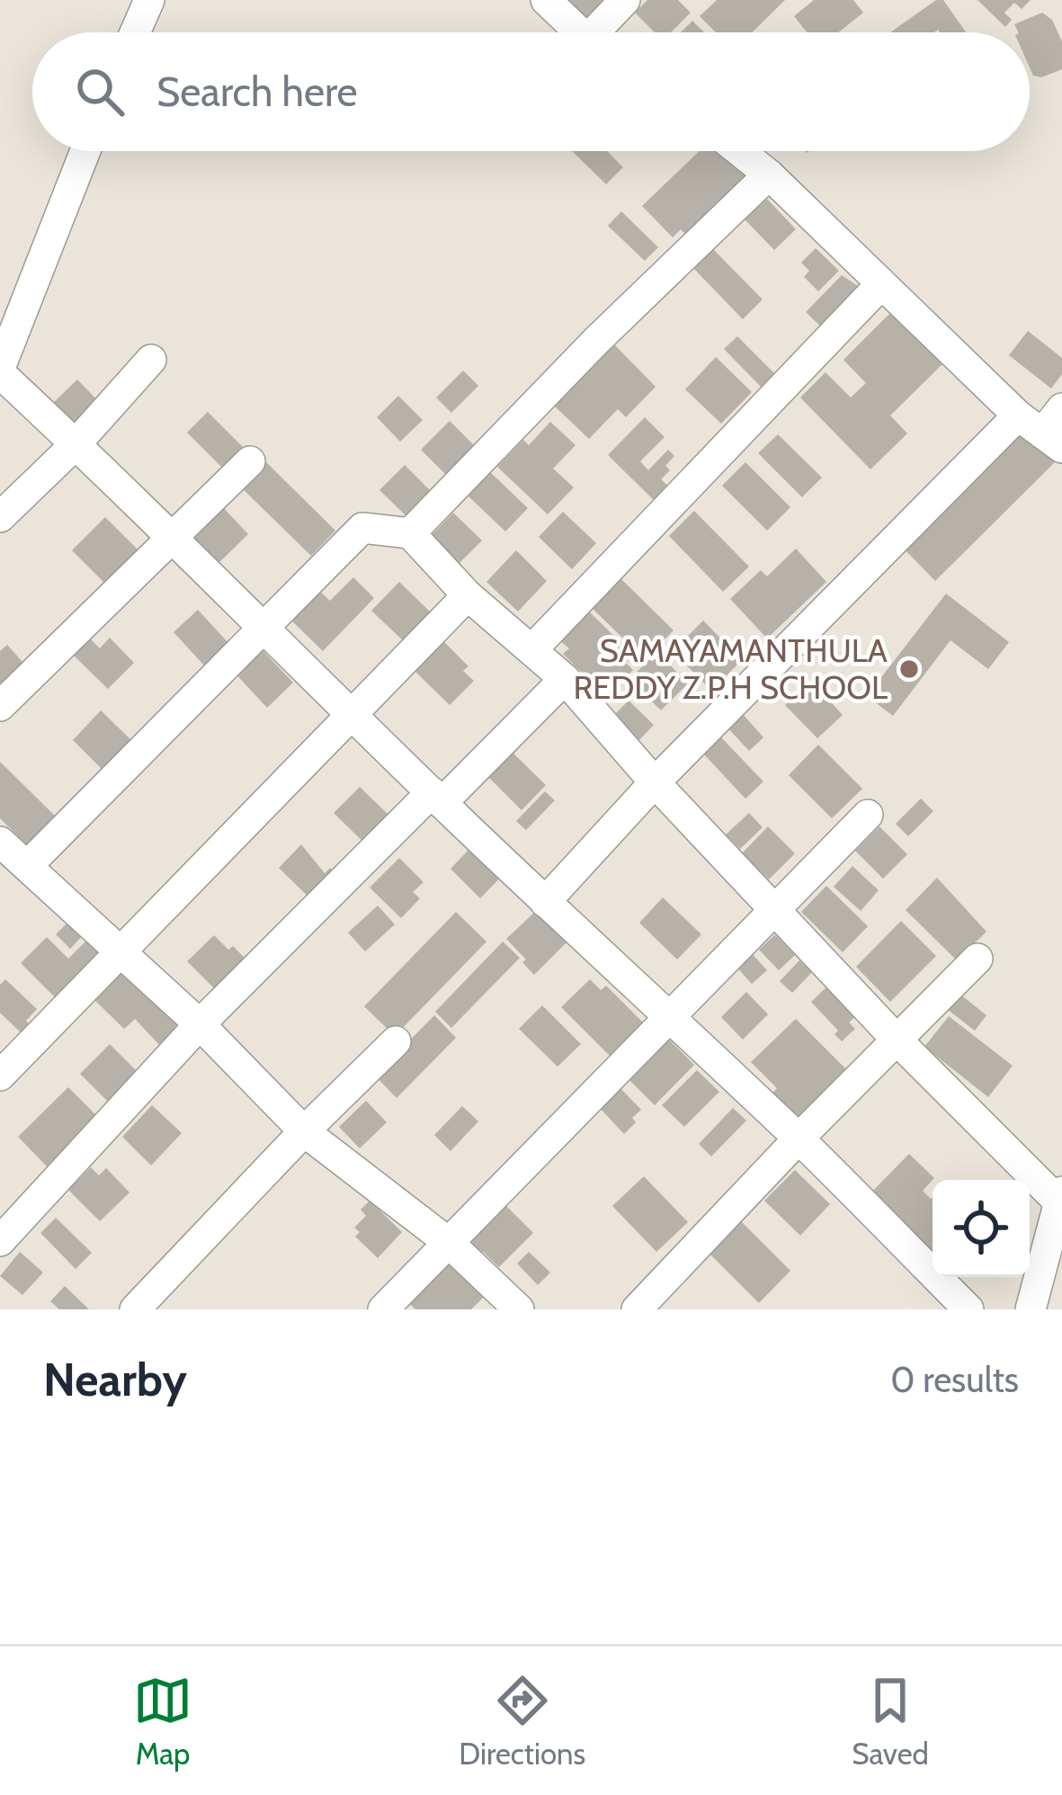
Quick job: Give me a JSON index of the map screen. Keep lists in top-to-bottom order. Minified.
{"places":["SAMAYAMANTHULA REDDY Z.P.H SCHOOL"],"page":{"search":"Search here","heading":["Nearby","0 results"],"nav":["Map","Directions","Saved"]}}
